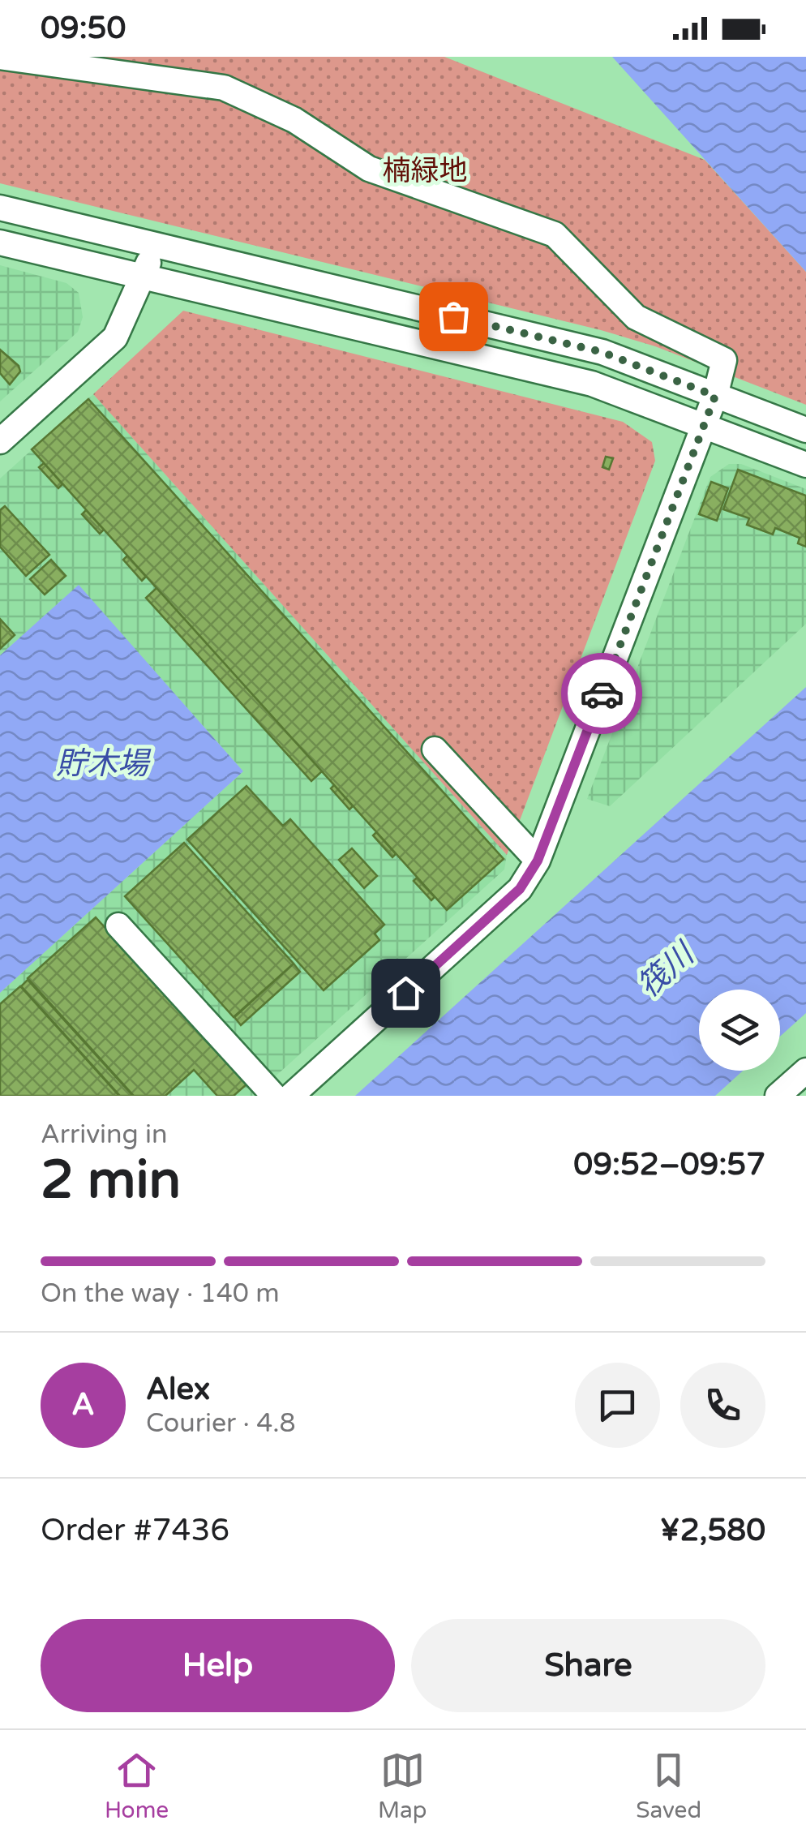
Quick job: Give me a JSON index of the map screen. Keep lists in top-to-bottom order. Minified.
{"water":["貯木場","筏川"],"parks":["楠緑地"],"page":{"status":"09:50","heading":["2 min","Arriving in","09:52–09:57"],"panel":["Alex","Courier · 4.8","Order #7436","¥2,580"],"bar":"On the way · 140 m","round":"A","buttons":["Help","Share"],"tabs":["Home","Map","Saved"]}}
